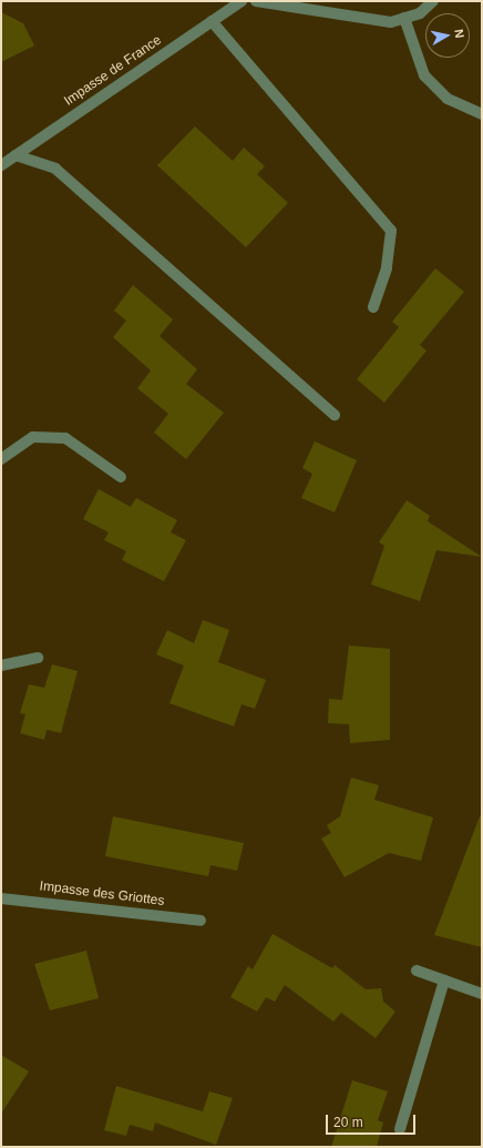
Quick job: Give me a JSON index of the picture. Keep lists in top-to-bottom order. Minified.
{"streets":{"street":["Impasse de France","Impasse des Griottes"]},"scale_bar":"20 m","north":"right"}
